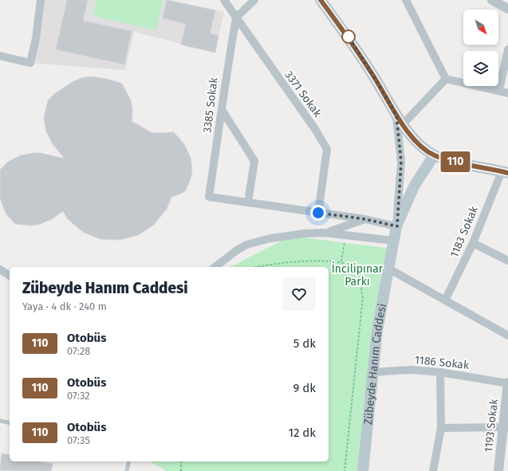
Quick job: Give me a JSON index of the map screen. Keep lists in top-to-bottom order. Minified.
{"streets":{"main road":["Zübeyde Hanım Caddesi"],"street":["3371 Sokak","3385 Sokak","1183 Sokak","1186 Sokak","1193 Sokak"]},"crossings":[["3371 Sokak","3385 Sokak"],["1186 Sokak","Zübeyde Hanım Caddesi"],["1186 Sokak","1193 Sokak"]],"parks":["İncilipınar Parkı"],"lines":["bus line 110"],"north":"bottom right","page":{"on_map":"110","heading":["Zübeyde Hanım Caddesi","Yaya · 4 dk · 240 m"],"list":[{"mark":"110","name":"Otobüs","note":"07:28","value":"5 dk"},{"mark":"110","name":"Otobüs","note":"07:32","value":"9 dk"},{"mark":"110","name":"Otobüs","note":"07:35","value":"12 dk"}]}}
